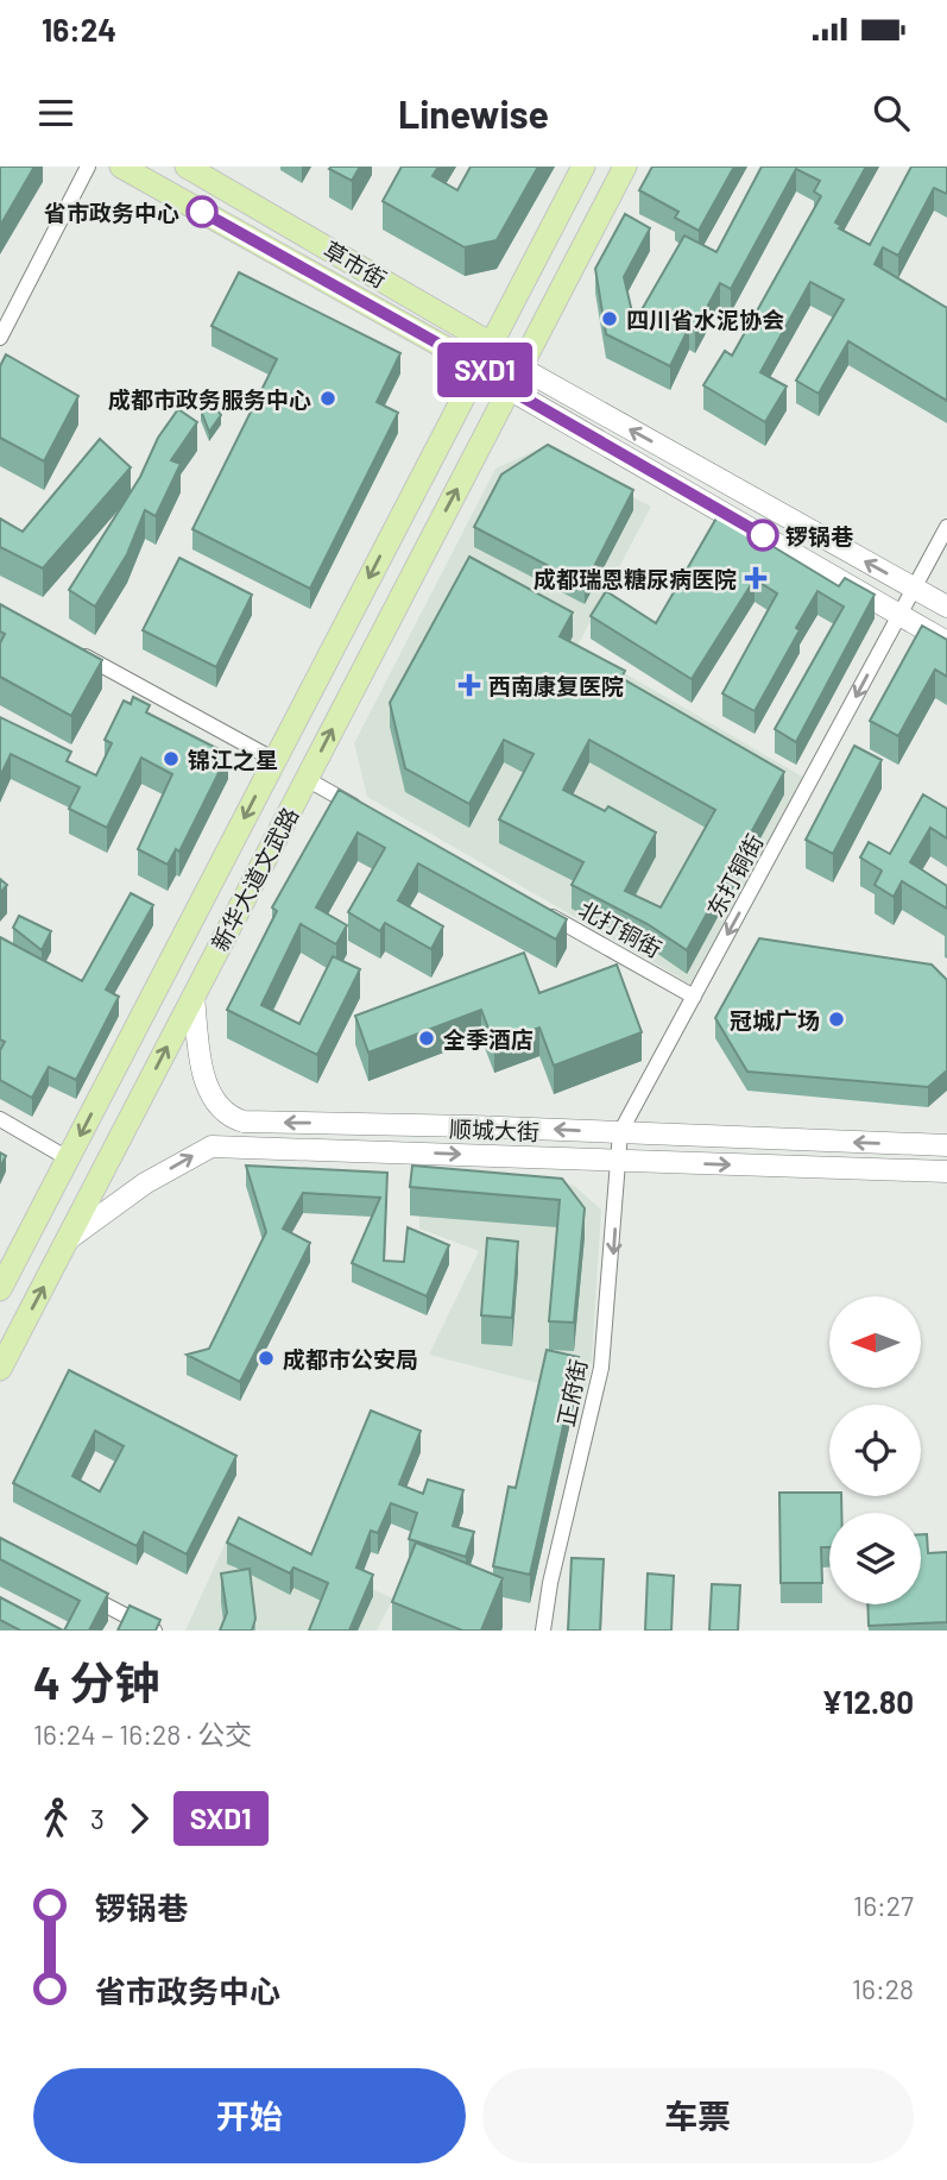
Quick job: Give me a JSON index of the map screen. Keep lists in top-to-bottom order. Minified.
{"streets":{"main road":["草市街","新华大道文武路","顺城大街"],"street":["东打铜街","北打铜街","正府街"]},"crossings":[["草市街","新华大道文武路"],["东打铜街","北打铜街"],["东打铜街","顺城大街"],["东打铜街","正府街"],["新华大道文武路","顺城大街"],["顺城大街","正府街"]],"one_way":["东打铜街","正府街"],"places":{"other":["省市政务中心","四川省水泥协会","成都市政务服务中心","锣锅巷","锦江之星","冠城广场","全季酒店","成都市公安局"],"health":["成都瑞恩糖尿病医院","西南康复医院"]},"lines":["bus line SXD1"],"north":"left","page":{"status":"16:24","header":"Linewise","on_map":"SXD1","heading":["4 分钟","16:24 – 16:28 · 公交","¥12.80"],"legs":["3","SXD1"],"list":[{"name":"锣锅巷","value":"16:27"},{"name":"省市政务中心","value":"16:28"}],"buttons":["开始","车票"]}}
